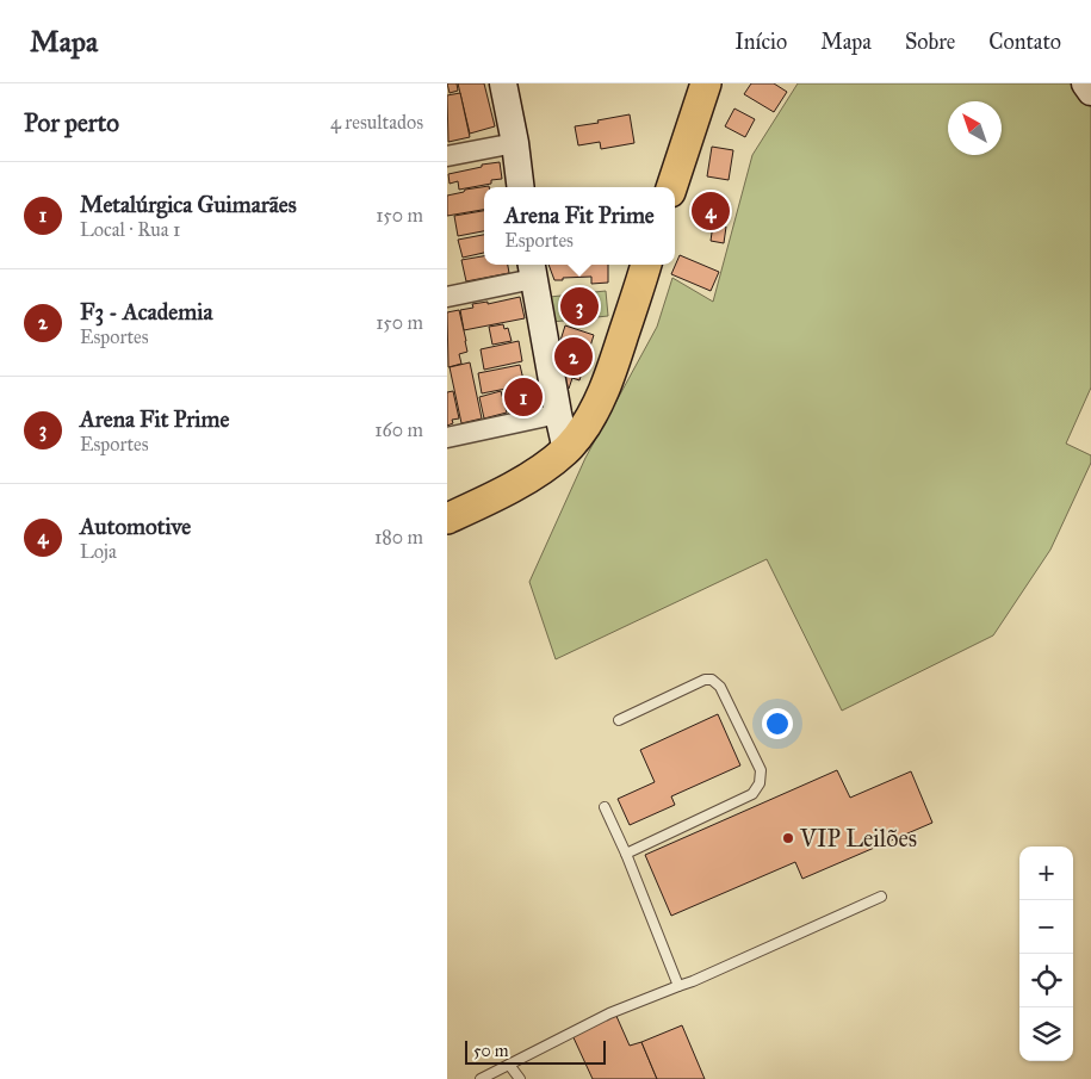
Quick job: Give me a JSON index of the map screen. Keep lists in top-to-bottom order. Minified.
{"places":["VIP Leilões"],"scale_bar":"50 m","north":"top left","page":{"header":"Mapa","nav":["Início","Mapa","Sobre","Contato"],"heading":["Por perto","4 resultados"],"list":[{"mark":"1","name":"Metalúrgica Guimarães","note":"Local · Rua 1","value":"150 m"},{"mark":"2","name":"F3 - Academia","note":"Esportes","value":"150 m"},{"mark":"3","name":"Arena Fit Prime","note":"Esportes","value":"160 m"},{"mark":"4","name":"Automotive","note":"Loja","value":"180 m"}],"popup":["Arena Fit Prime","Esportes"],"pins":["4","3","2","1"],"map_buttons":["+","−"],"scale":"50 m"}}
